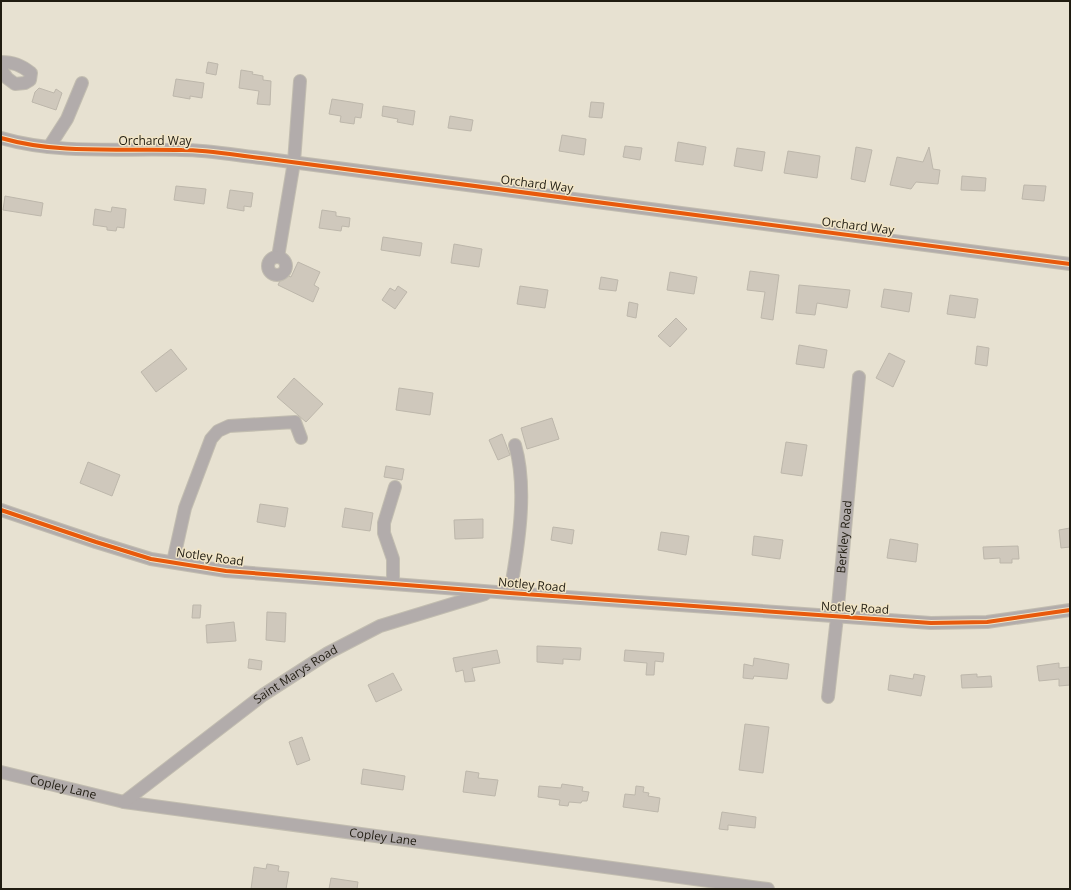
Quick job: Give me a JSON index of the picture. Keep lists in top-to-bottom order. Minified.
{"streets":{"street":["Orchard Way","Berkley Road","Notley Road","Saint Marys Road","Copley Lane"]},"crossings":[["Berkley Road","Notley Road"],["Notley Road","Saint Marys Road"],["Saint Marys Road","Copley Lane"]]}
